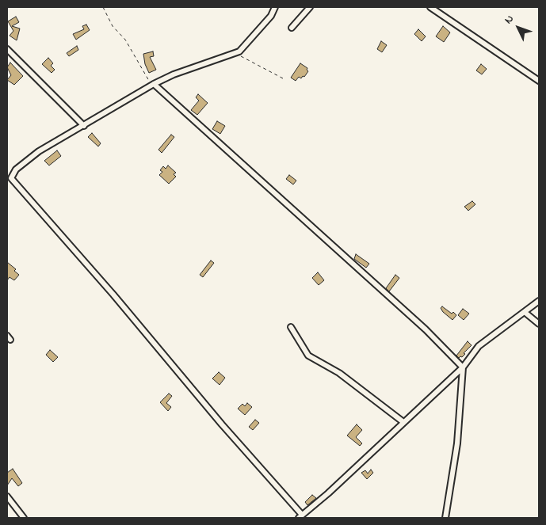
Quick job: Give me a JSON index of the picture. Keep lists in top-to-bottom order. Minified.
{"north":"top left"}
